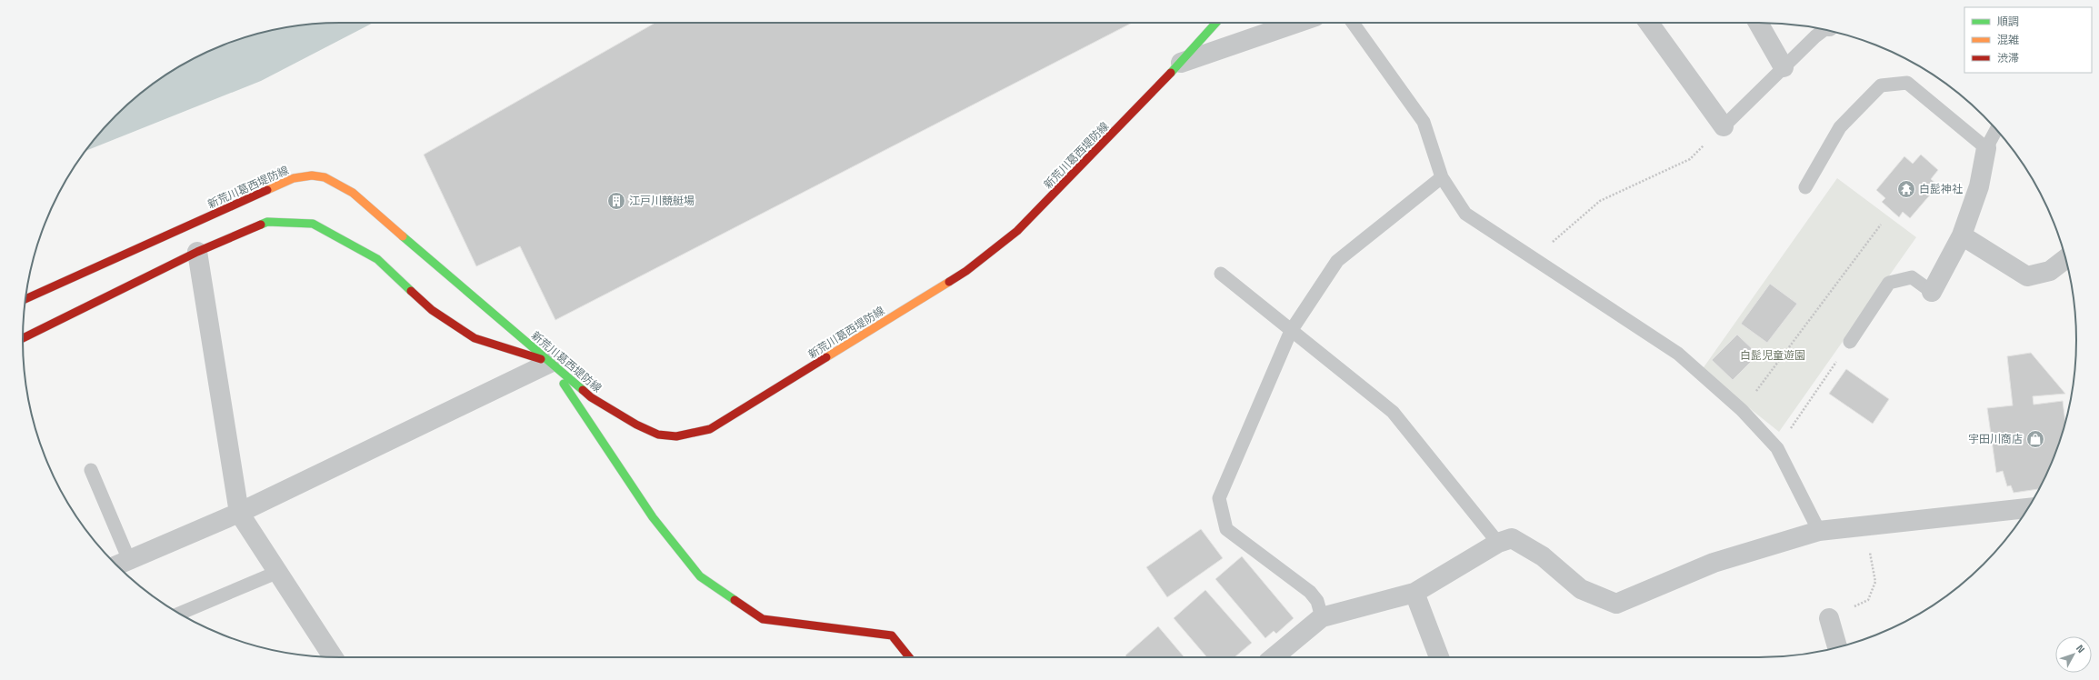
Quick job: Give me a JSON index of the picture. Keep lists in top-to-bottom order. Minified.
{"streets":{"main road":["新荒川葛西堤防線"]},"parks":["白髭児童遊園"],"places":{"temple":["白髭神社"],"building":["江戸川競艇場"],"shop":["宇田川商店"]},"legend":["順調","混雑","渋滞"],"north":"top right"}
